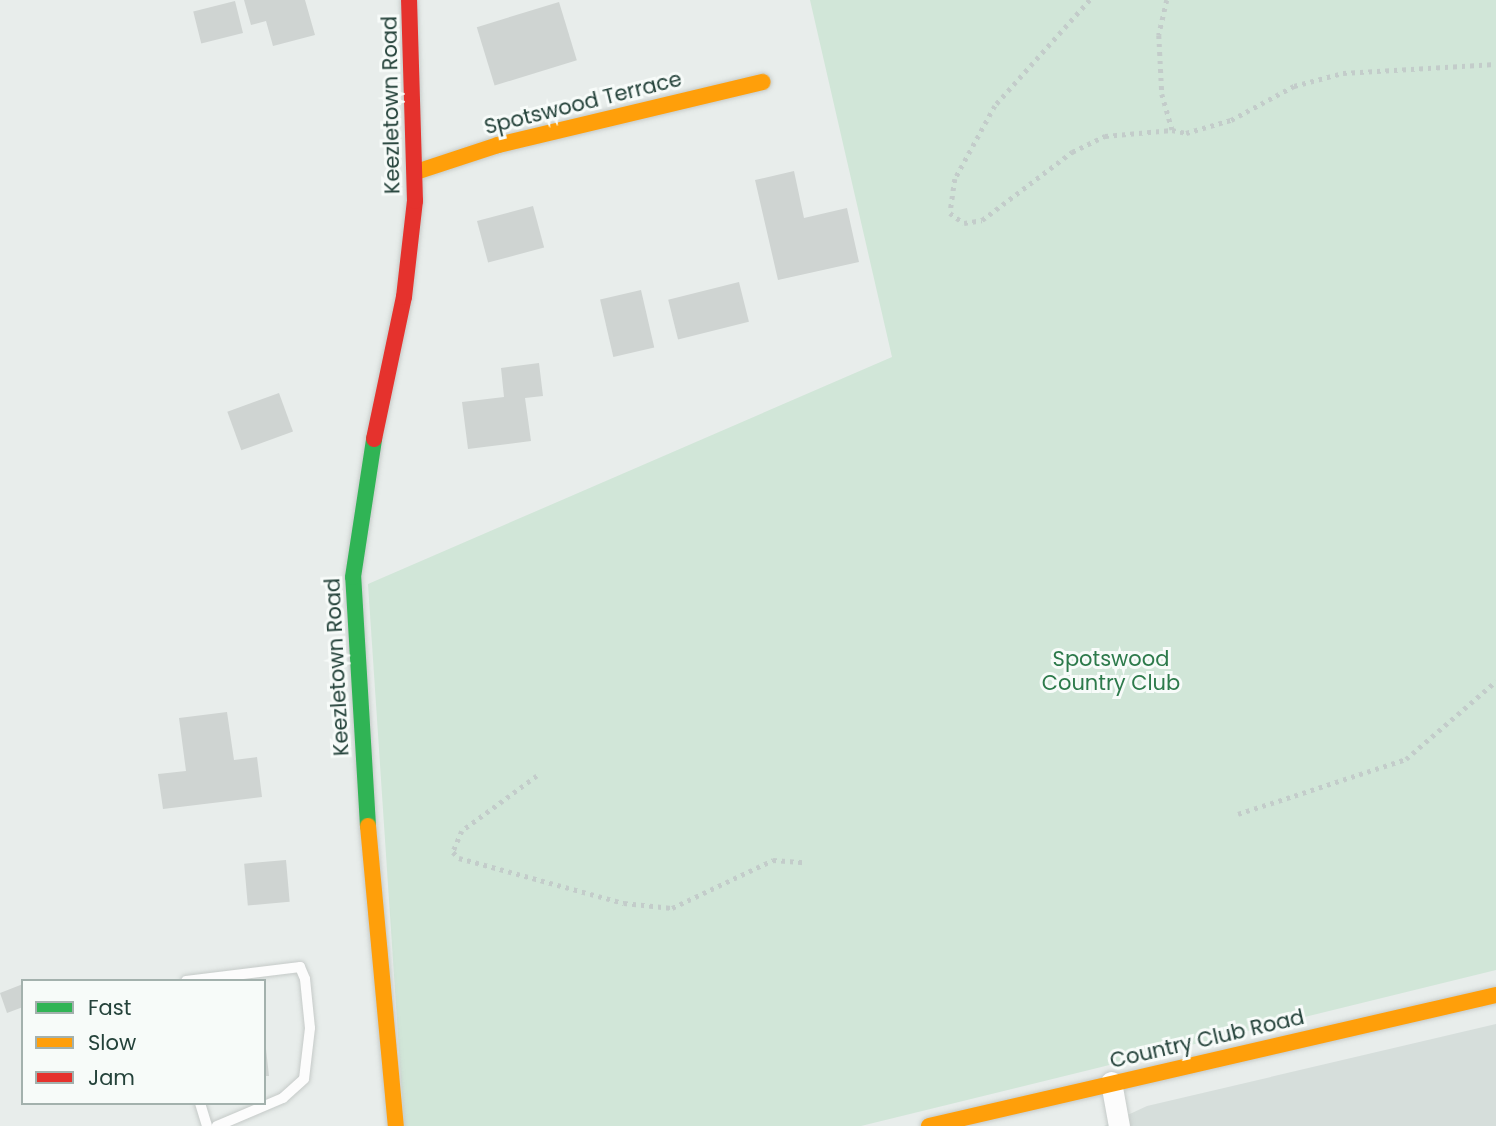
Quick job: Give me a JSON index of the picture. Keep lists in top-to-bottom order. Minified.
{"streets":{"street":["Spotswood Terrace","Keezletown Road","Country Club Road"]},"crossings":[["Spotswood Terrace","Keezletown Road"]],"parks":["Spotswood Country Club"],"legend":["Fast","Slow","Jam"]}
